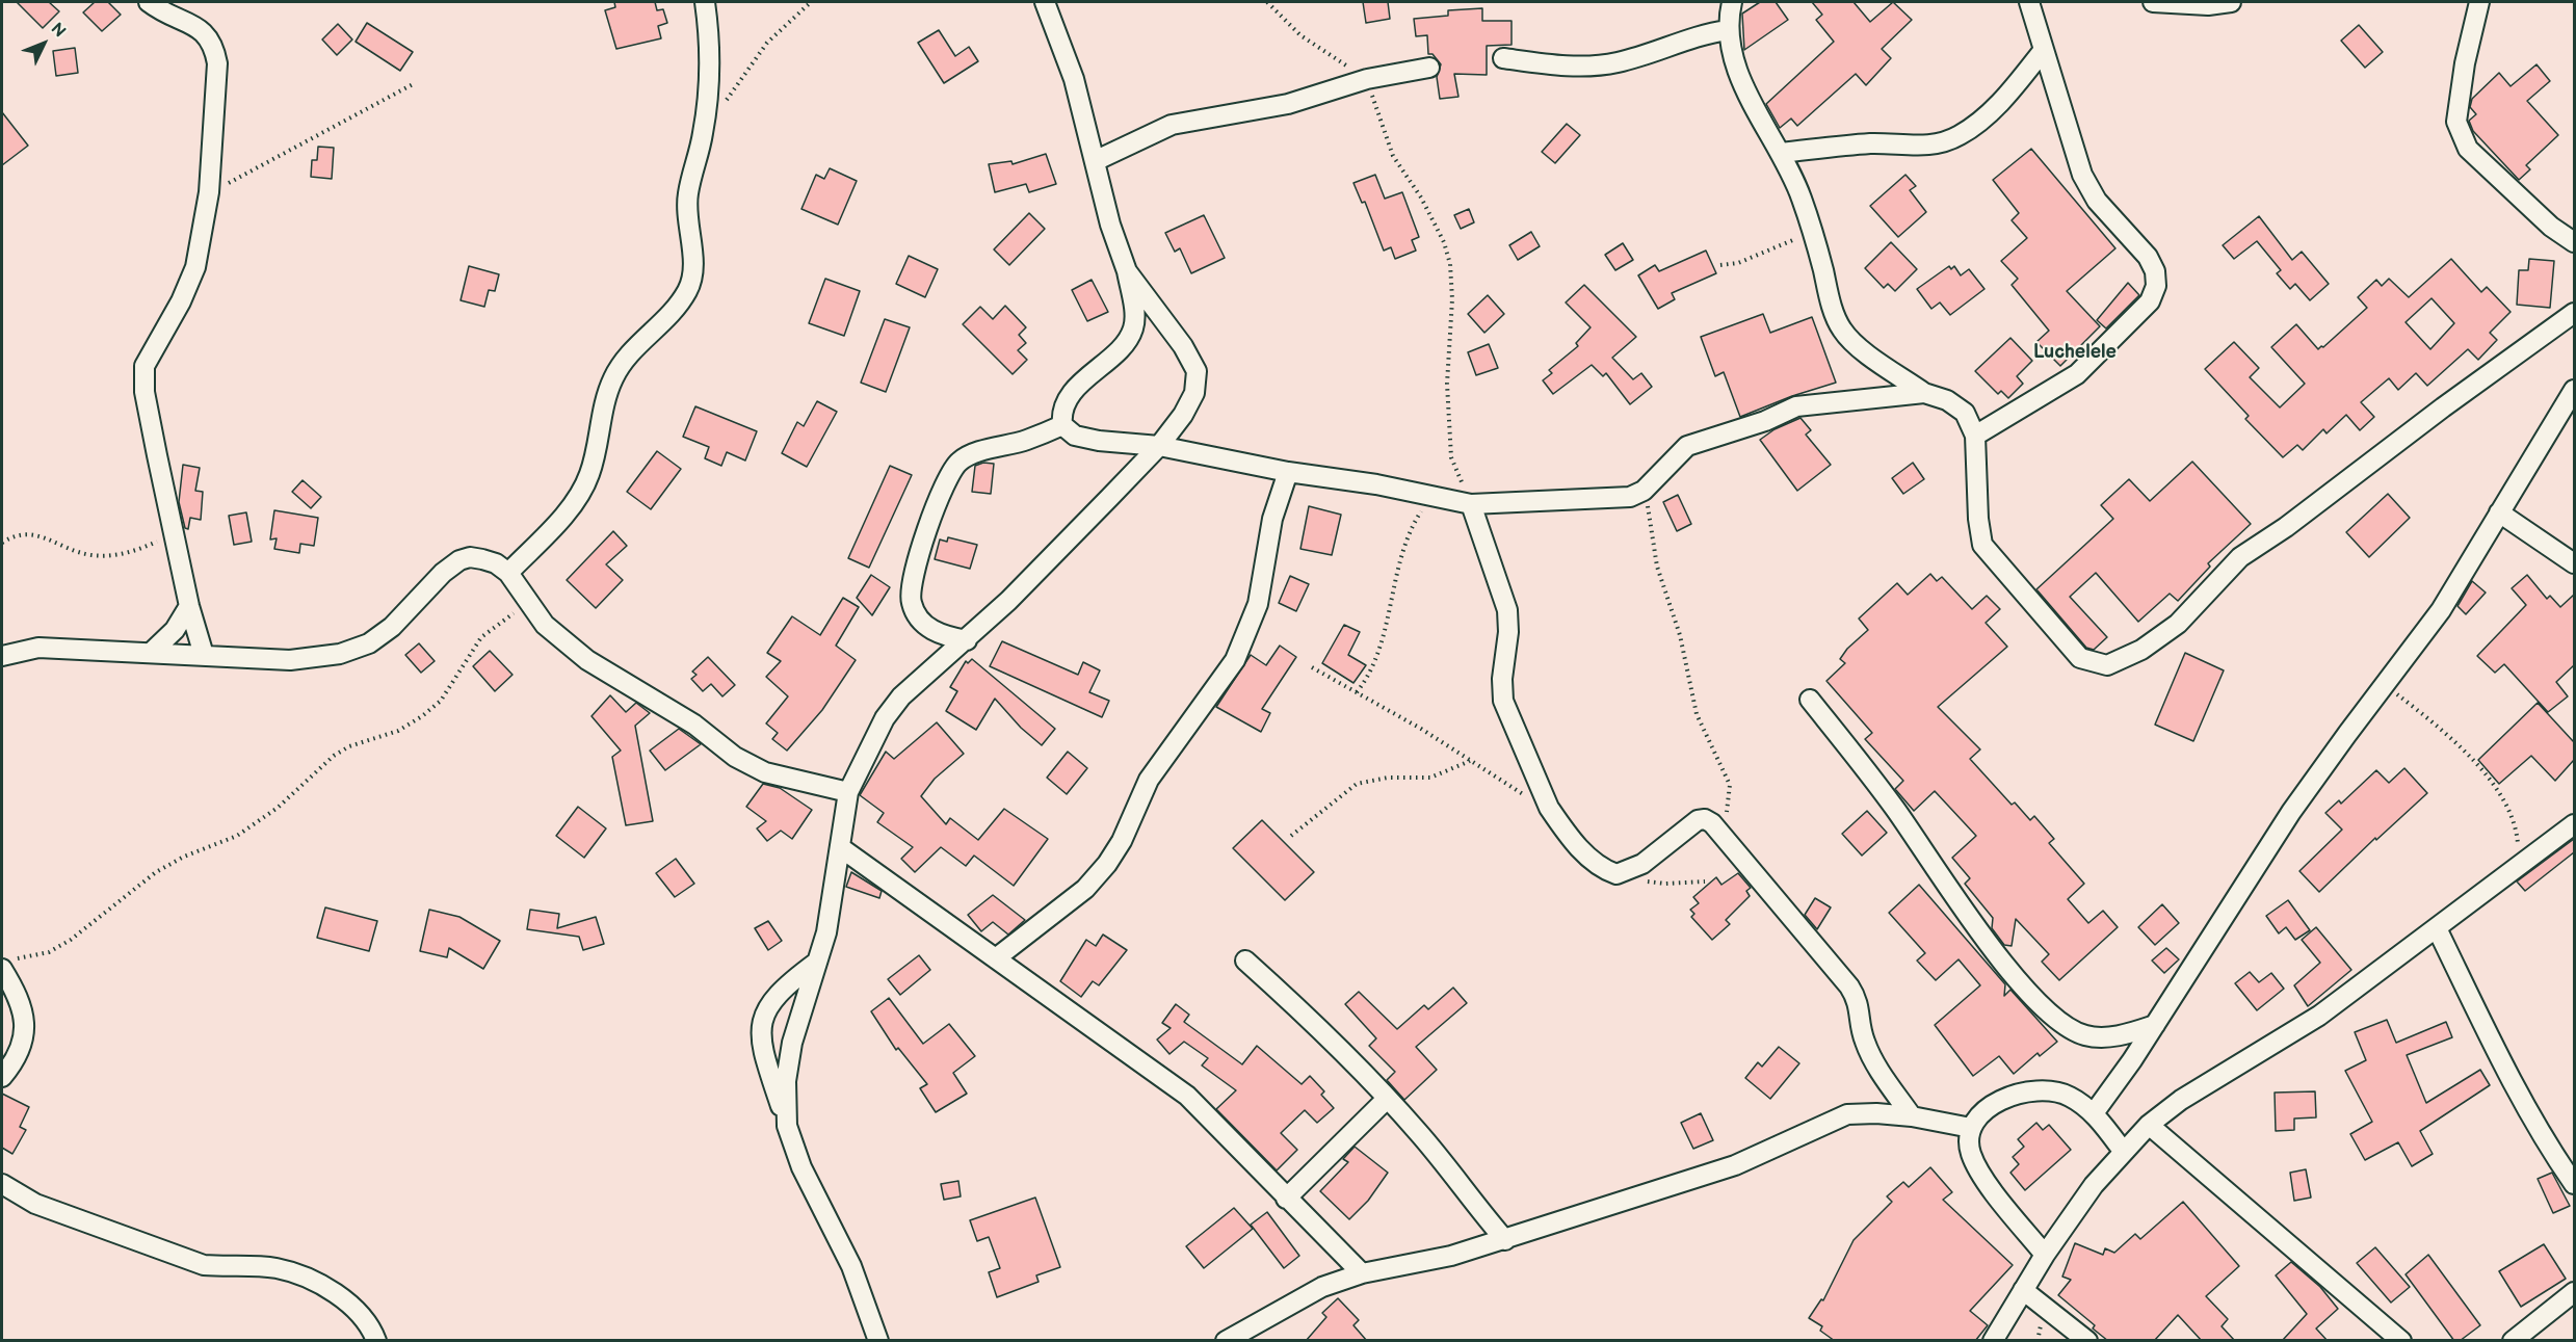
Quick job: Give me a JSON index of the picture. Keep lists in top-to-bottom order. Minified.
{"districts":["Luchelele"],"north":"top right"}
